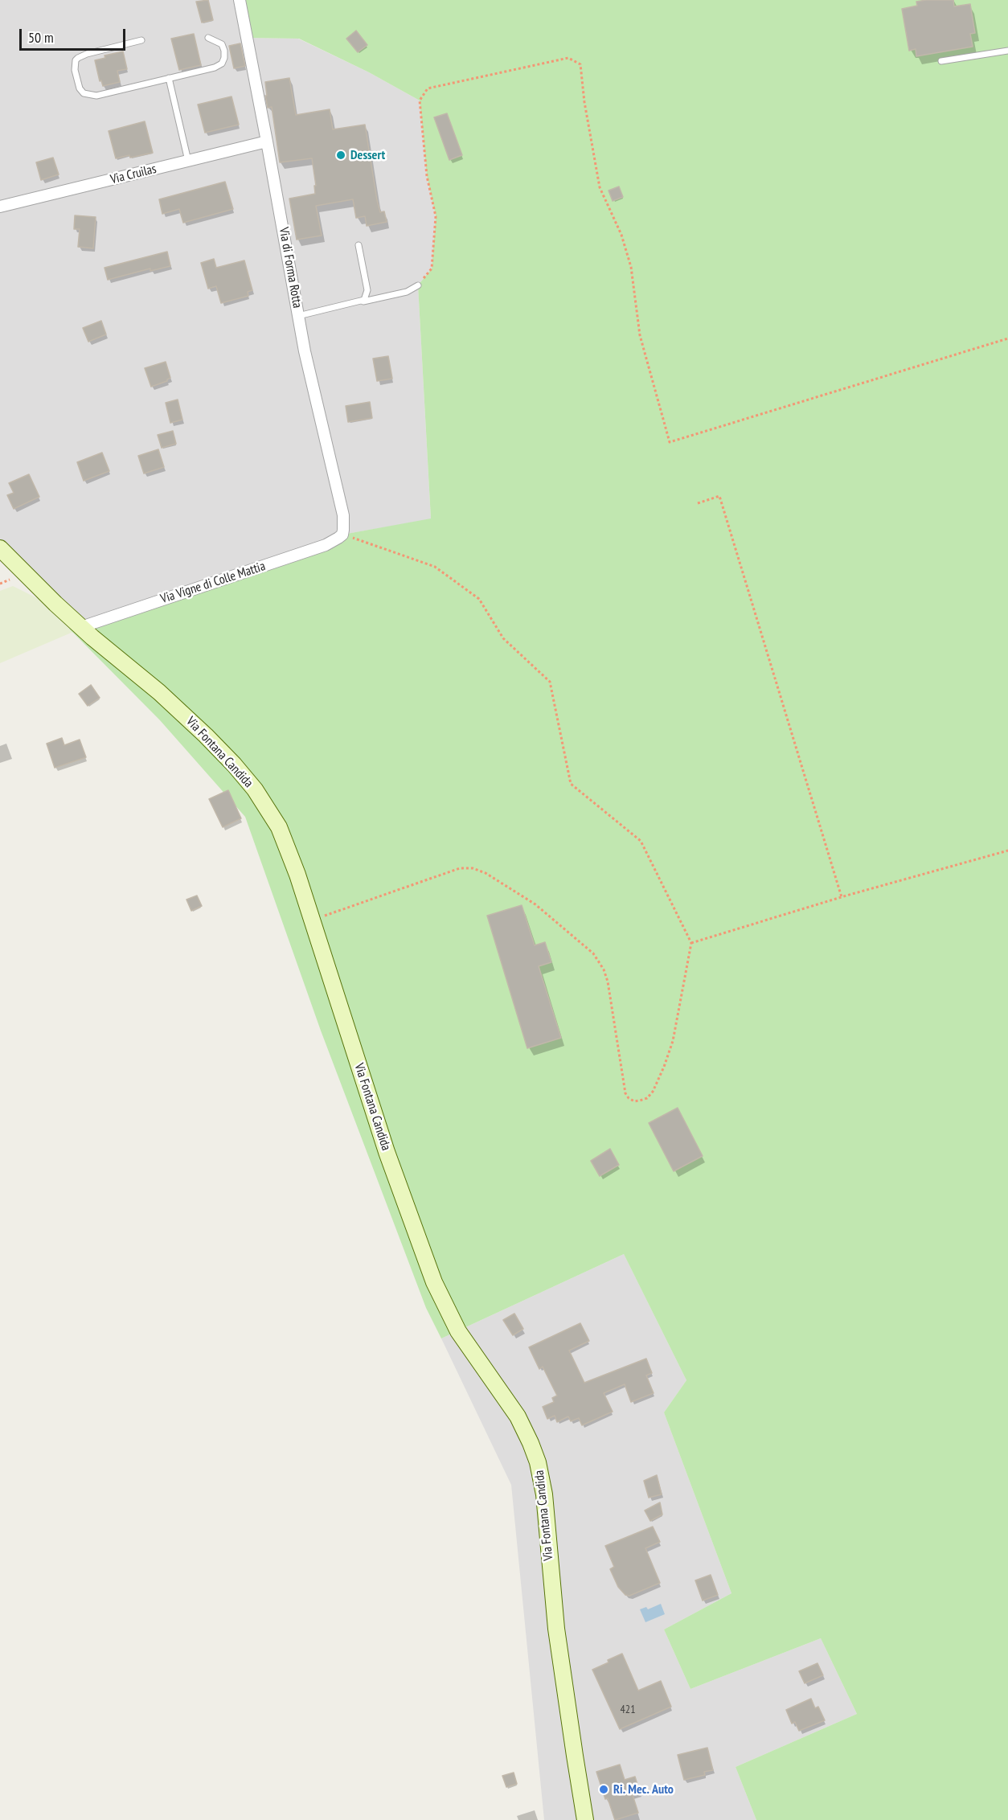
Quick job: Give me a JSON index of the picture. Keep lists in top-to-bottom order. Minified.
{"streets":{"main road":["Via Fontana Candida"],"street":["Via Cruilas","Via di Forma Rotta","Via Vigne di Colle Mattia"]},"crossings":[["Via Cruilas","Via di Forma Rotta"],["Via di Forma Rotta","Via Vigne di Colle Mattia"],["Via Vigne di Colle Mattia","Via Fontana Candida"]],"places":["Dessert","Ri. Mec. Auto"],"house_numbers":["421"],"scale_bar":"50 m"}
